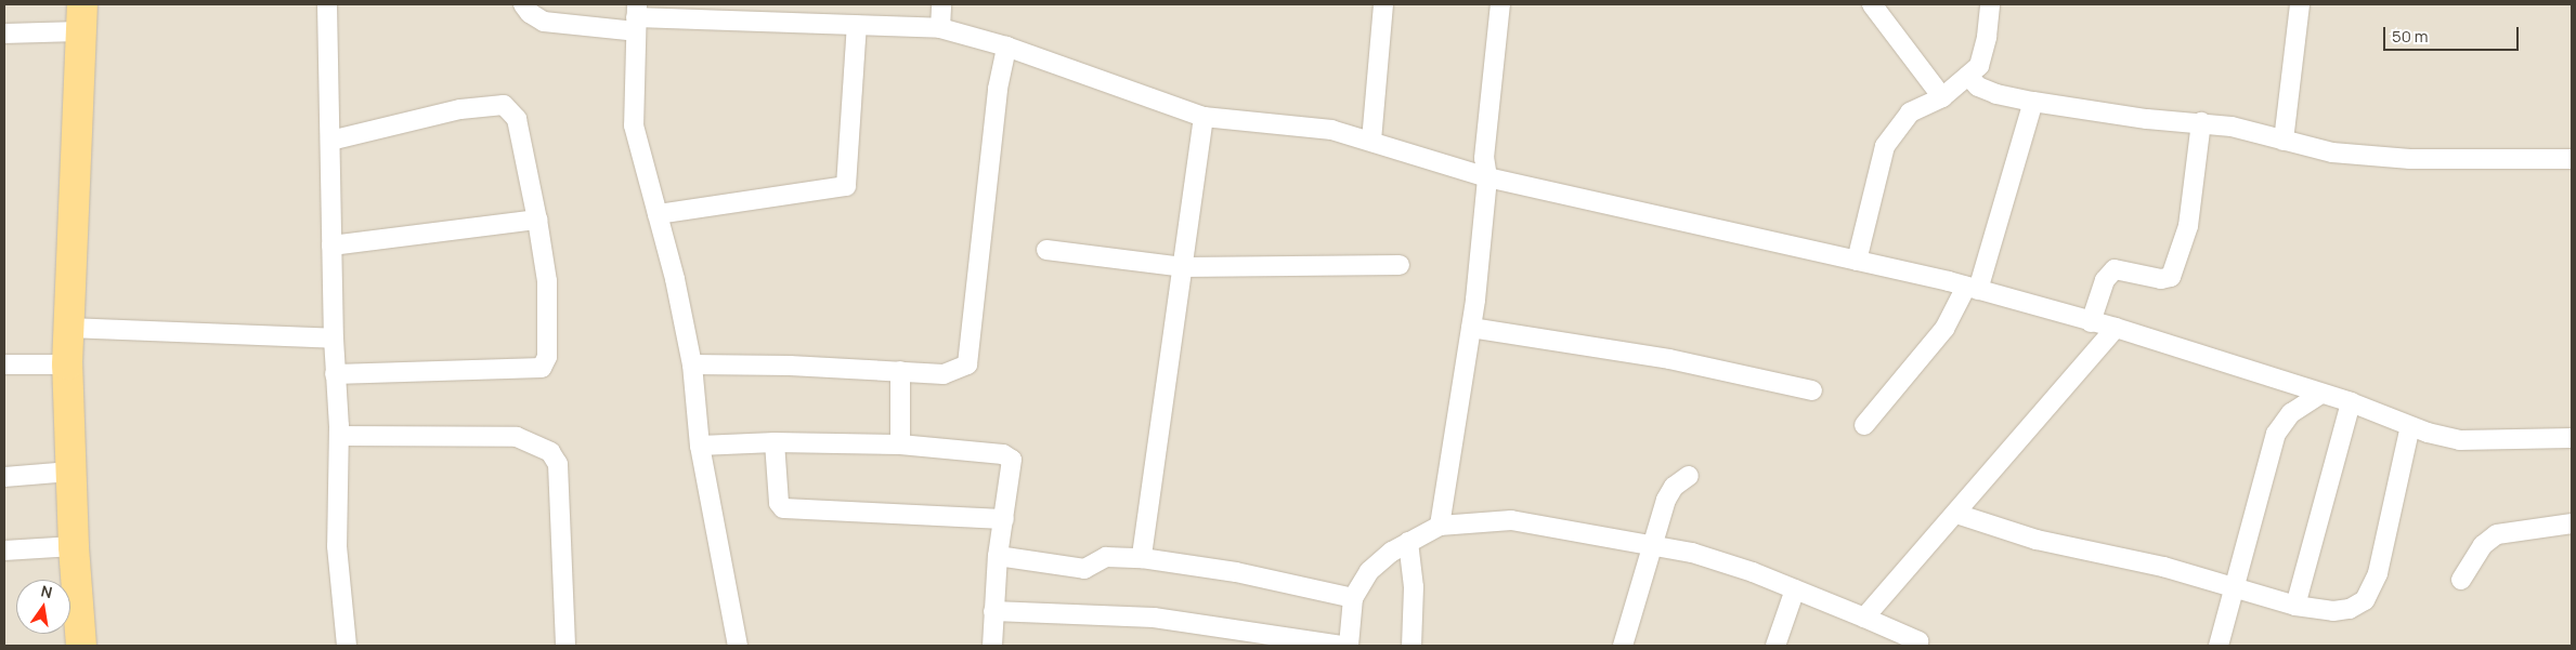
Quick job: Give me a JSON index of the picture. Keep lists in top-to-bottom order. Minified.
{"scale_bar":"50 m","north":"top"}
